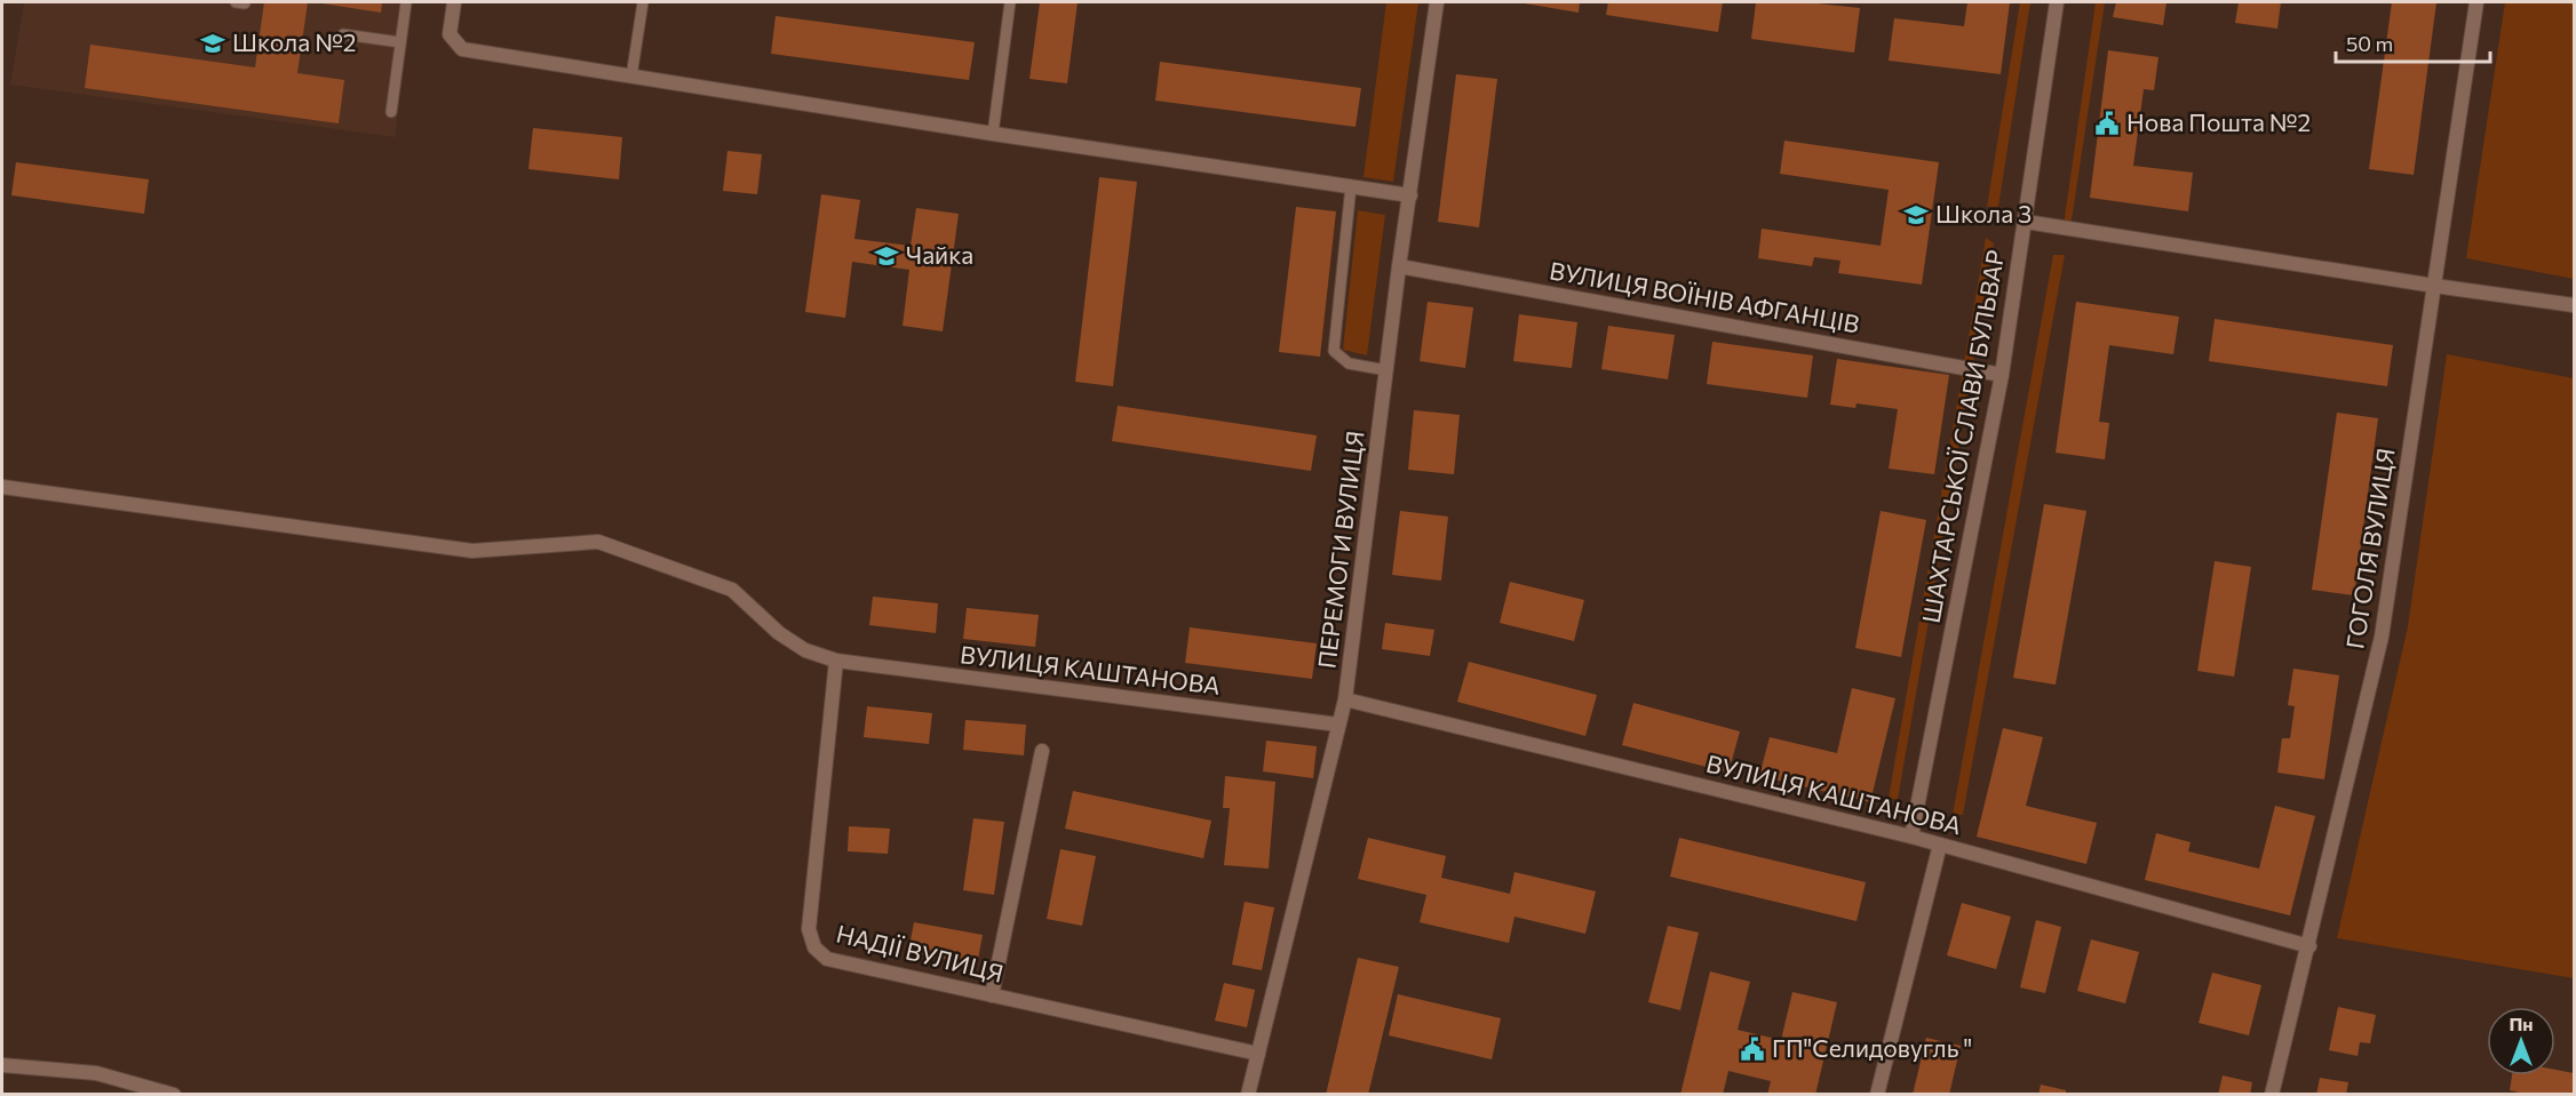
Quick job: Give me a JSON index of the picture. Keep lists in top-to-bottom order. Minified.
{"streets":{"street":["ВУЛИЦЯ ВОЇНІВ АФГАНЦІВ","ШАХТАРСЬКОЇ СЛАВИ БУЛЬВАР","ГОГОЛЯ ВУЛИЦЯ","ПЕРЕМОГИ ВУЛИЦЯ","ВУЛИЦЯ КАШТАНОВА","НАДІЇ ВУЛИЦЯ"]},"crossings":[["ВУЛИЦЯ ВОЇНІВ АФГАНЦІВ","ШАХТАРСЬКОЇ СЛАВИ БУЛЬВАР"],["ВУЛИЦЯ ВОЇНІВ АФГАНЦІВ","ПЕРЕМОГИ ВУЛИЦЯ"],["ШАХТАРСЬКОЇ СЛАВИ БУЛЬВАР","ВУЛИЦЯ КАШТАНОВА"],["ГОГОЛЯ ВУЛИЦЯ","ВУЛИЦЯ КАШТАНОВА"],["ПЕРЕМОГИ ВУЛИЦЯ","ВУЛИЦЯ КАШТАНОВА"],["ПЕРЕМОГИ ВУЛИЦЯ","НАДІЇ ВУЛИЦЯ"],["ВУЛИЦЯ КАШТАНОВА","НАДІЇ ВУЛИЦЯ"]],"places":{"school or university":["Школа №2","Школа 3","Чайка"],"public building":["Нова Пошта №2","ГП\"Селидовугль \""]},"scale_bar":"50 m","north":"top"}
